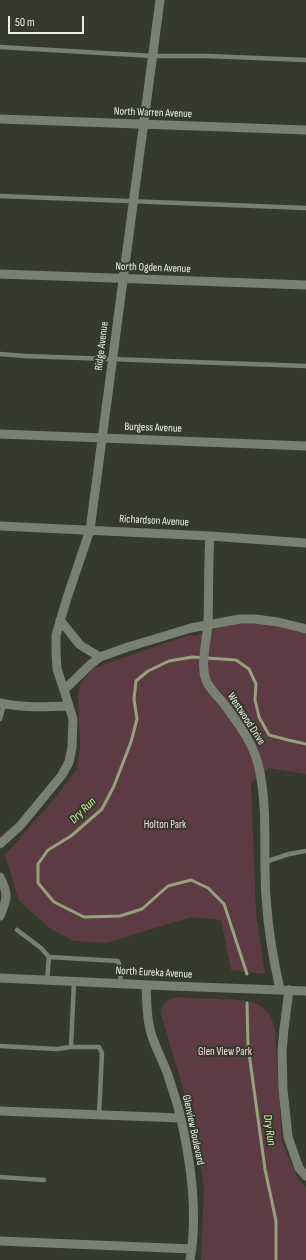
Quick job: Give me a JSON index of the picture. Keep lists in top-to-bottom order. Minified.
{"streets":{"street":["North Warren Avenue","North Ogden Avenue","Ridge Avenue","Burgess Avenue","Richardson Avenue","Westwood Drive","North Eureka Avenue","Glenview Boulevard"]},"crossings":[["North Warren Avenue","Ridge Avenue"],["North Ogden Avenue","Ridge Avenue"],["Ridge Avenue","Burgess Avenue"],["Ridge Avenue","Richardson Avenue"],["Richardson Avenue","Westwood Drive"],["Westwood Drive","North Eureka Avenue"],["North Eureka Avenue","Glenview Boulevard"]],"water":["Dry Run"],"parks":["Holton Park","Glen View Park"],"scale_bar":"50 m"}
